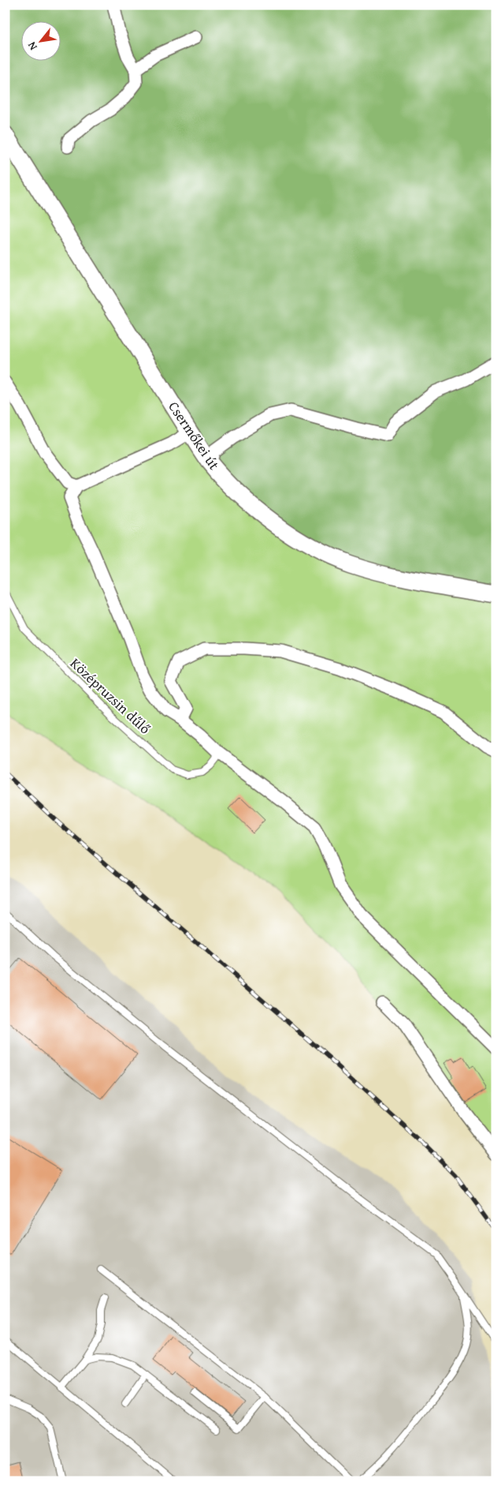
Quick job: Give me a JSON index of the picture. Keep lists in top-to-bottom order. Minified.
{"streets":{"main road":["Csermőkei út"],"lane":["Középruzsin dűlő"]},"north":"bottom left"}
